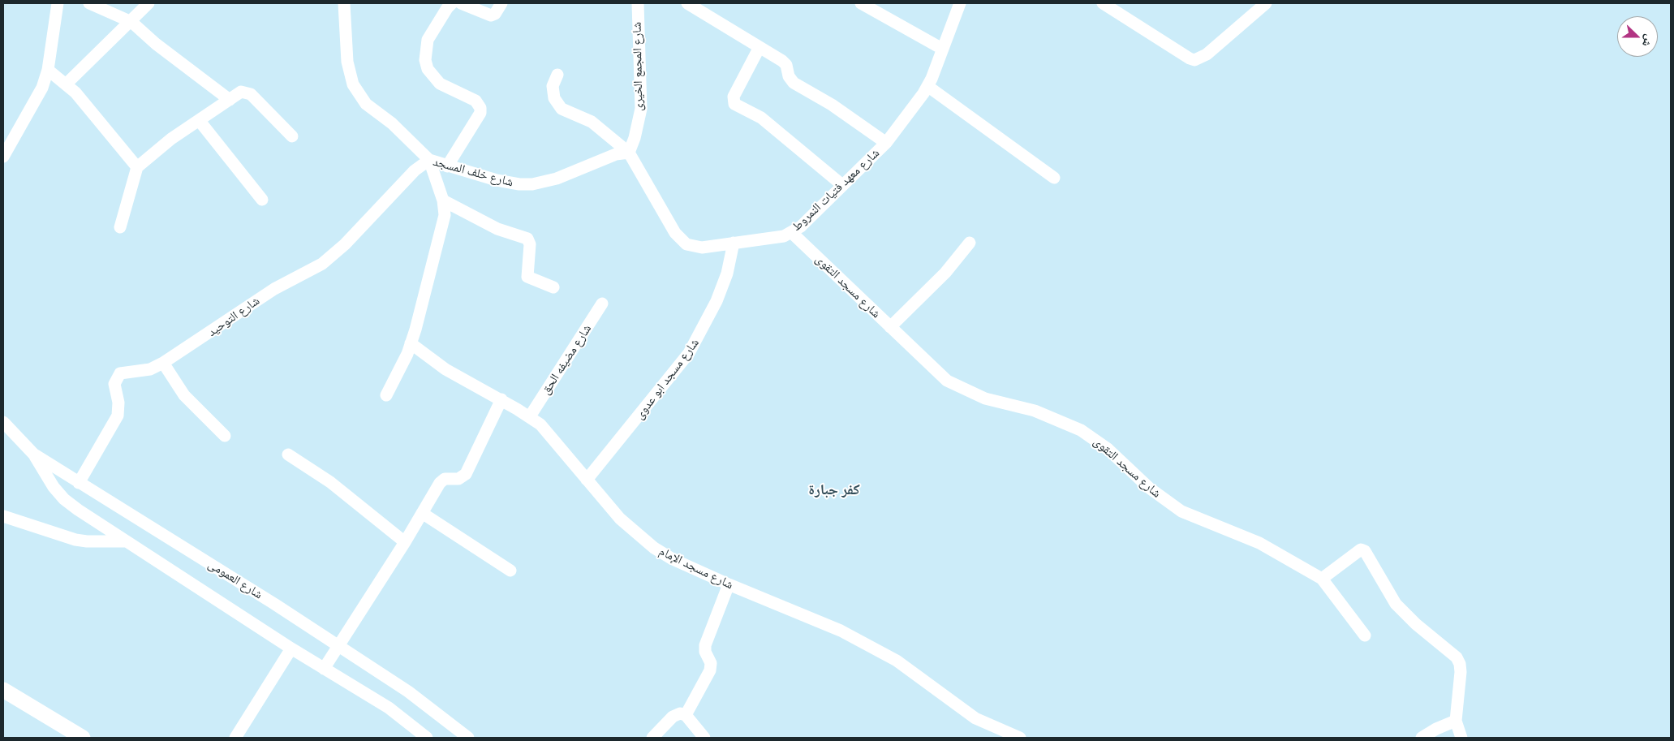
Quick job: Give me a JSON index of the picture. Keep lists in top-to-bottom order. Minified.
{"streets":{"street":["شارع المجمع الخيرى","شارع خلف المسجد","شارع معهد فتيات النمروط","شارع مسجد التقوى","شارع التوحيد","شارع مضيفه الحق","شارع مسجد ابو عدوى","شارع مسجد الإمام","شارع العمومى"]},"crossings":[["شارع المجمع الخيرى","شارع خلف المسجد"],["شارع المجمع الخيرى","شارع معهد فتيات النمروط"],["شارع خلف المسجد","شارع معهد فتيات النمروط"],["شارع خلف المسجد","شارع التوحيد"],["شارع معهد فتيات النمروط","شارع مسجد التقوى"],["شارع معهد فتيات النمروط","شارع مسجد ابو عدوى"],["شارع التوحيد","شارع العمومى"],["شارع مضيفه الحق","شارع مسجد الإمام"],["شارع مسجد ابو عدوى","شارع مسجد الإمام"]],"districts":["كفر جبارة"],"north":"right"}
